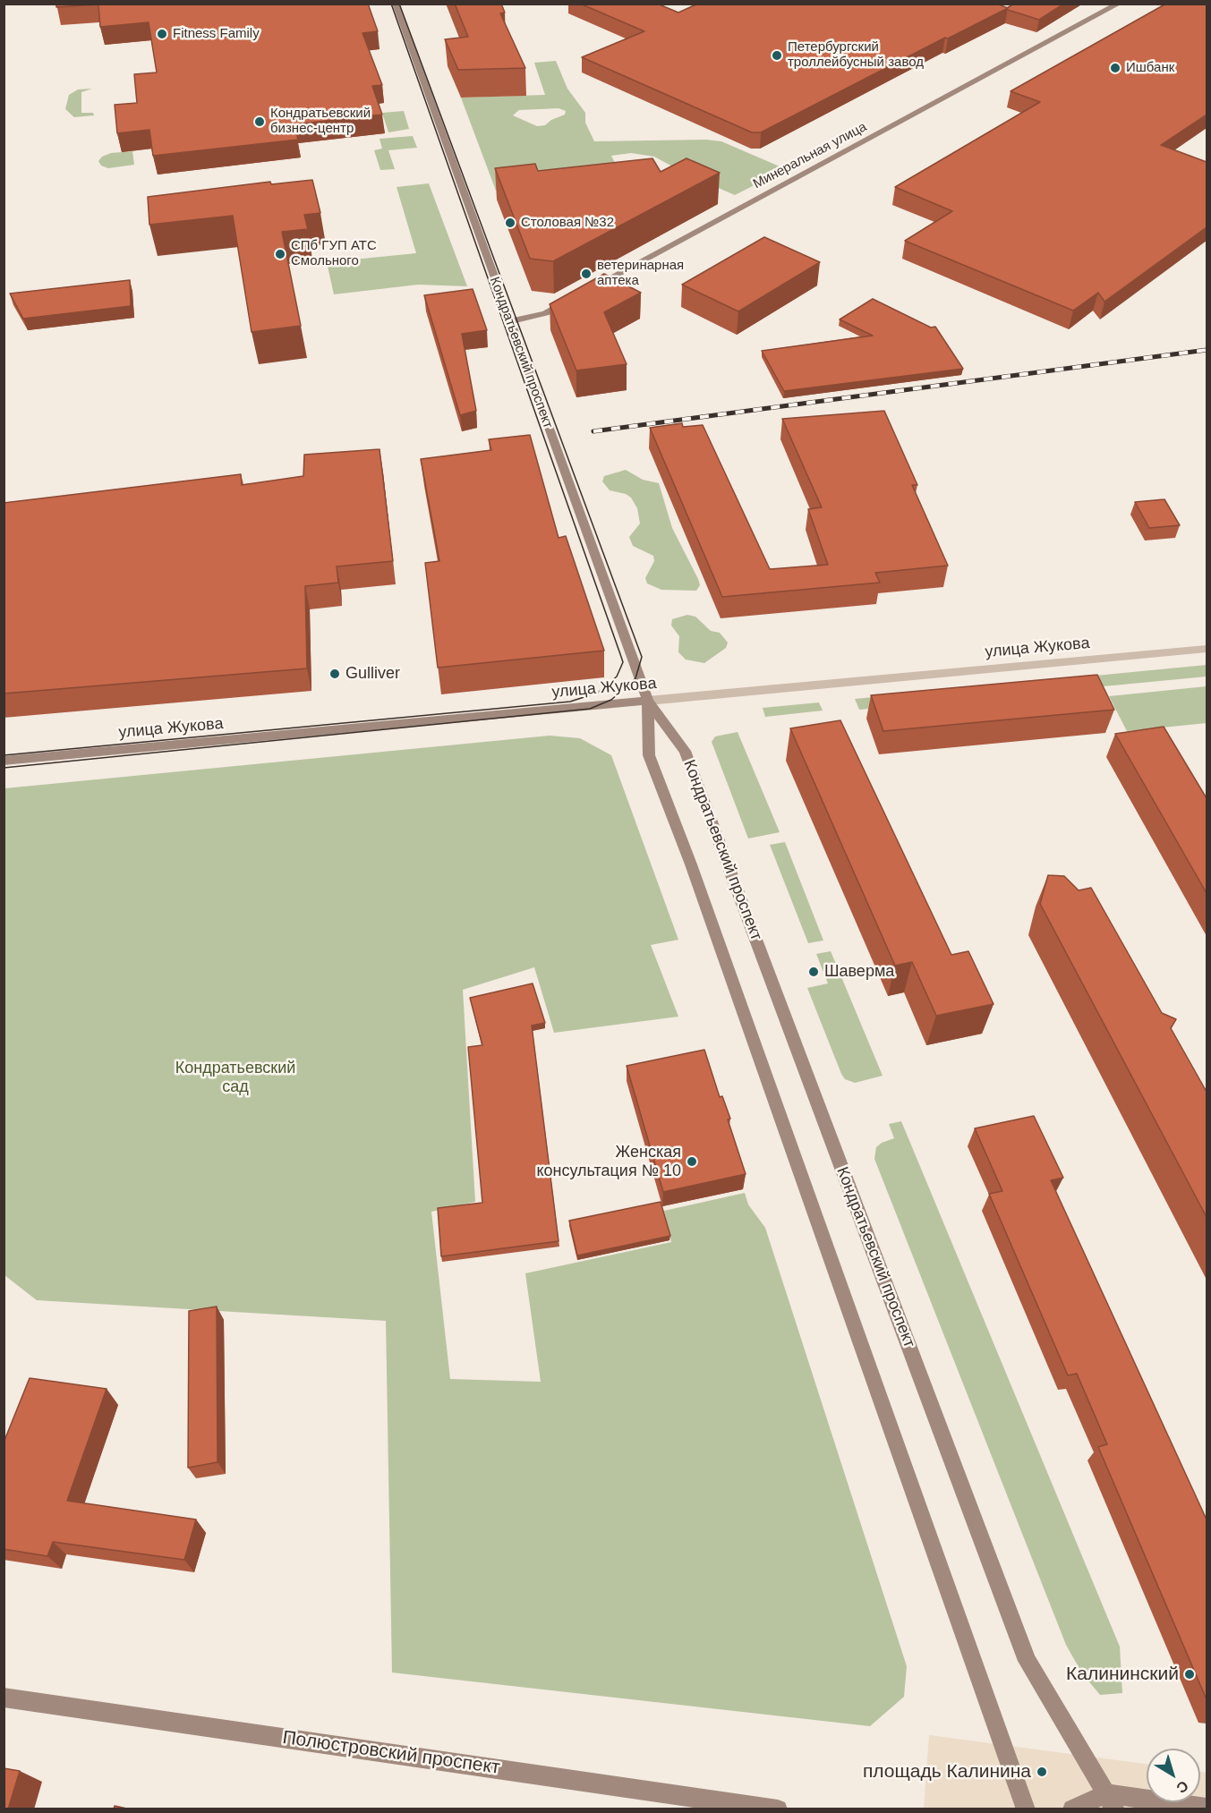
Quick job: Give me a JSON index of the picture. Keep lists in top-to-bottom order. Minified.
{"streets":{"main road":["Минеральная улица","Кондратьевский проспект","улица Жукова","Полюстровский проспект"]},"crossings":[["Кондратьевский проспект","улица Жукова"]],"parks":["Кондратьевский сад"],"places":["Fitness Family","Петербургский троллейбусный завод","Ишбанк","Кондратьевский бизнес-центр","Столовая №32","СПб ГУП АТС Смольного","ветеринарная аптека","Gulliver","Шаверма","Женская консультация № 10","Калининский","площадь Калинина"],"north":"bottom right"}
